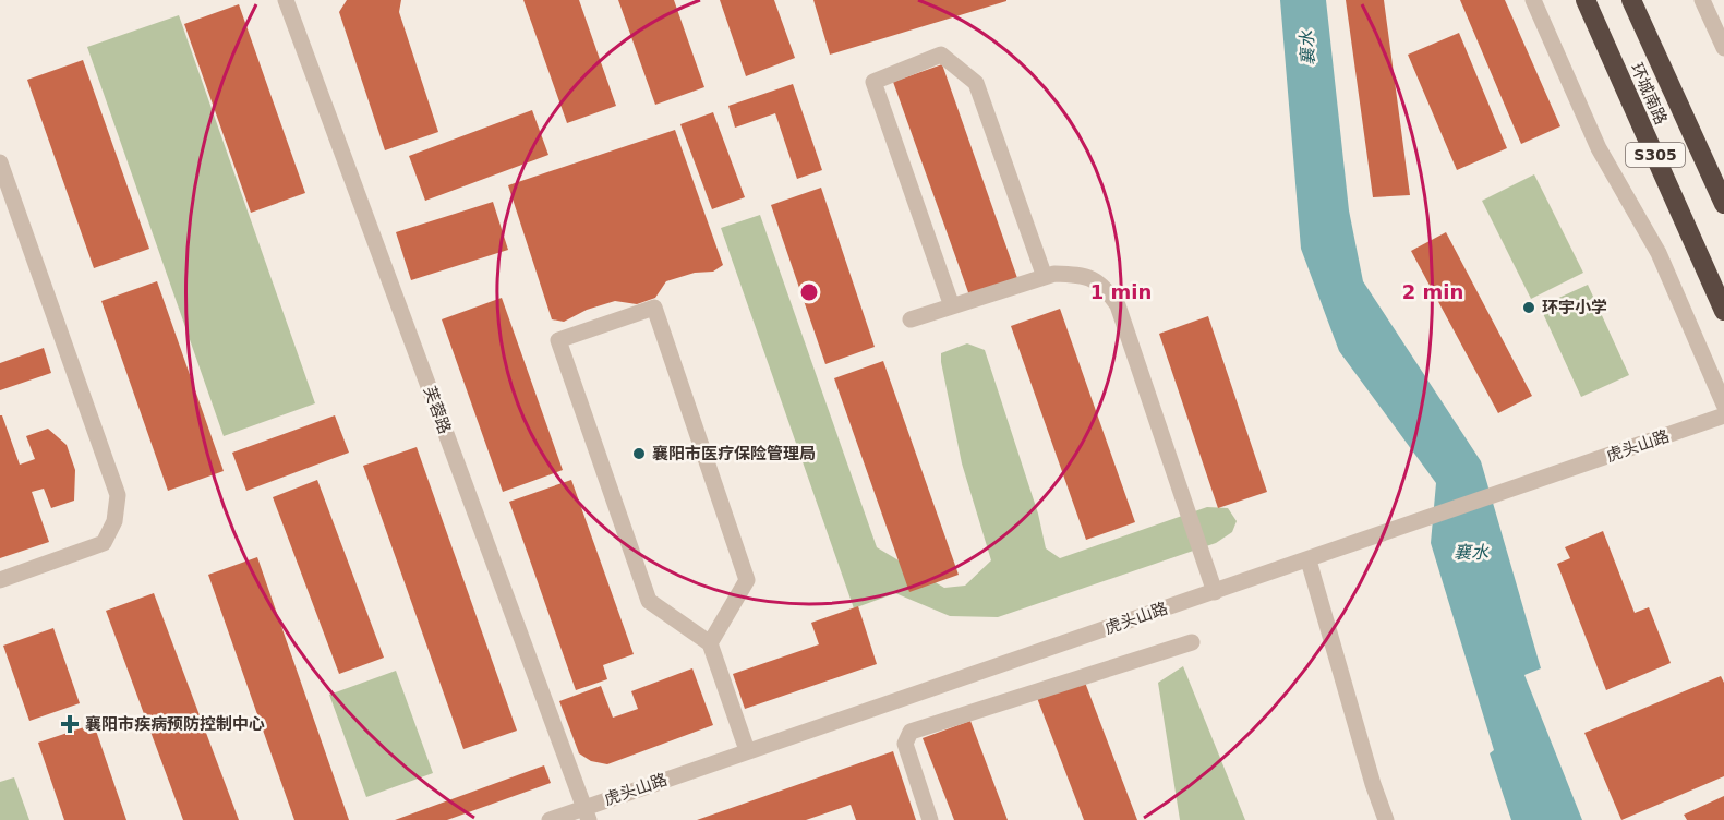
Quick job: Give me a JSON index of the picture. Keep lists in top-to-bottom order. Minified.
{"streets":{"highway":["环城南路","S305"],"street":["芙蓉路","虎头山路"]},"crossings":[["芙蓉路","虎头山路"]],"water":["襄水"],"places":{"other":["环宇小学","襄阳市医疗保险管理局"],"health":["襄阳市疾病预防控制中心"]},"rings":["1 min","2 min"]}
